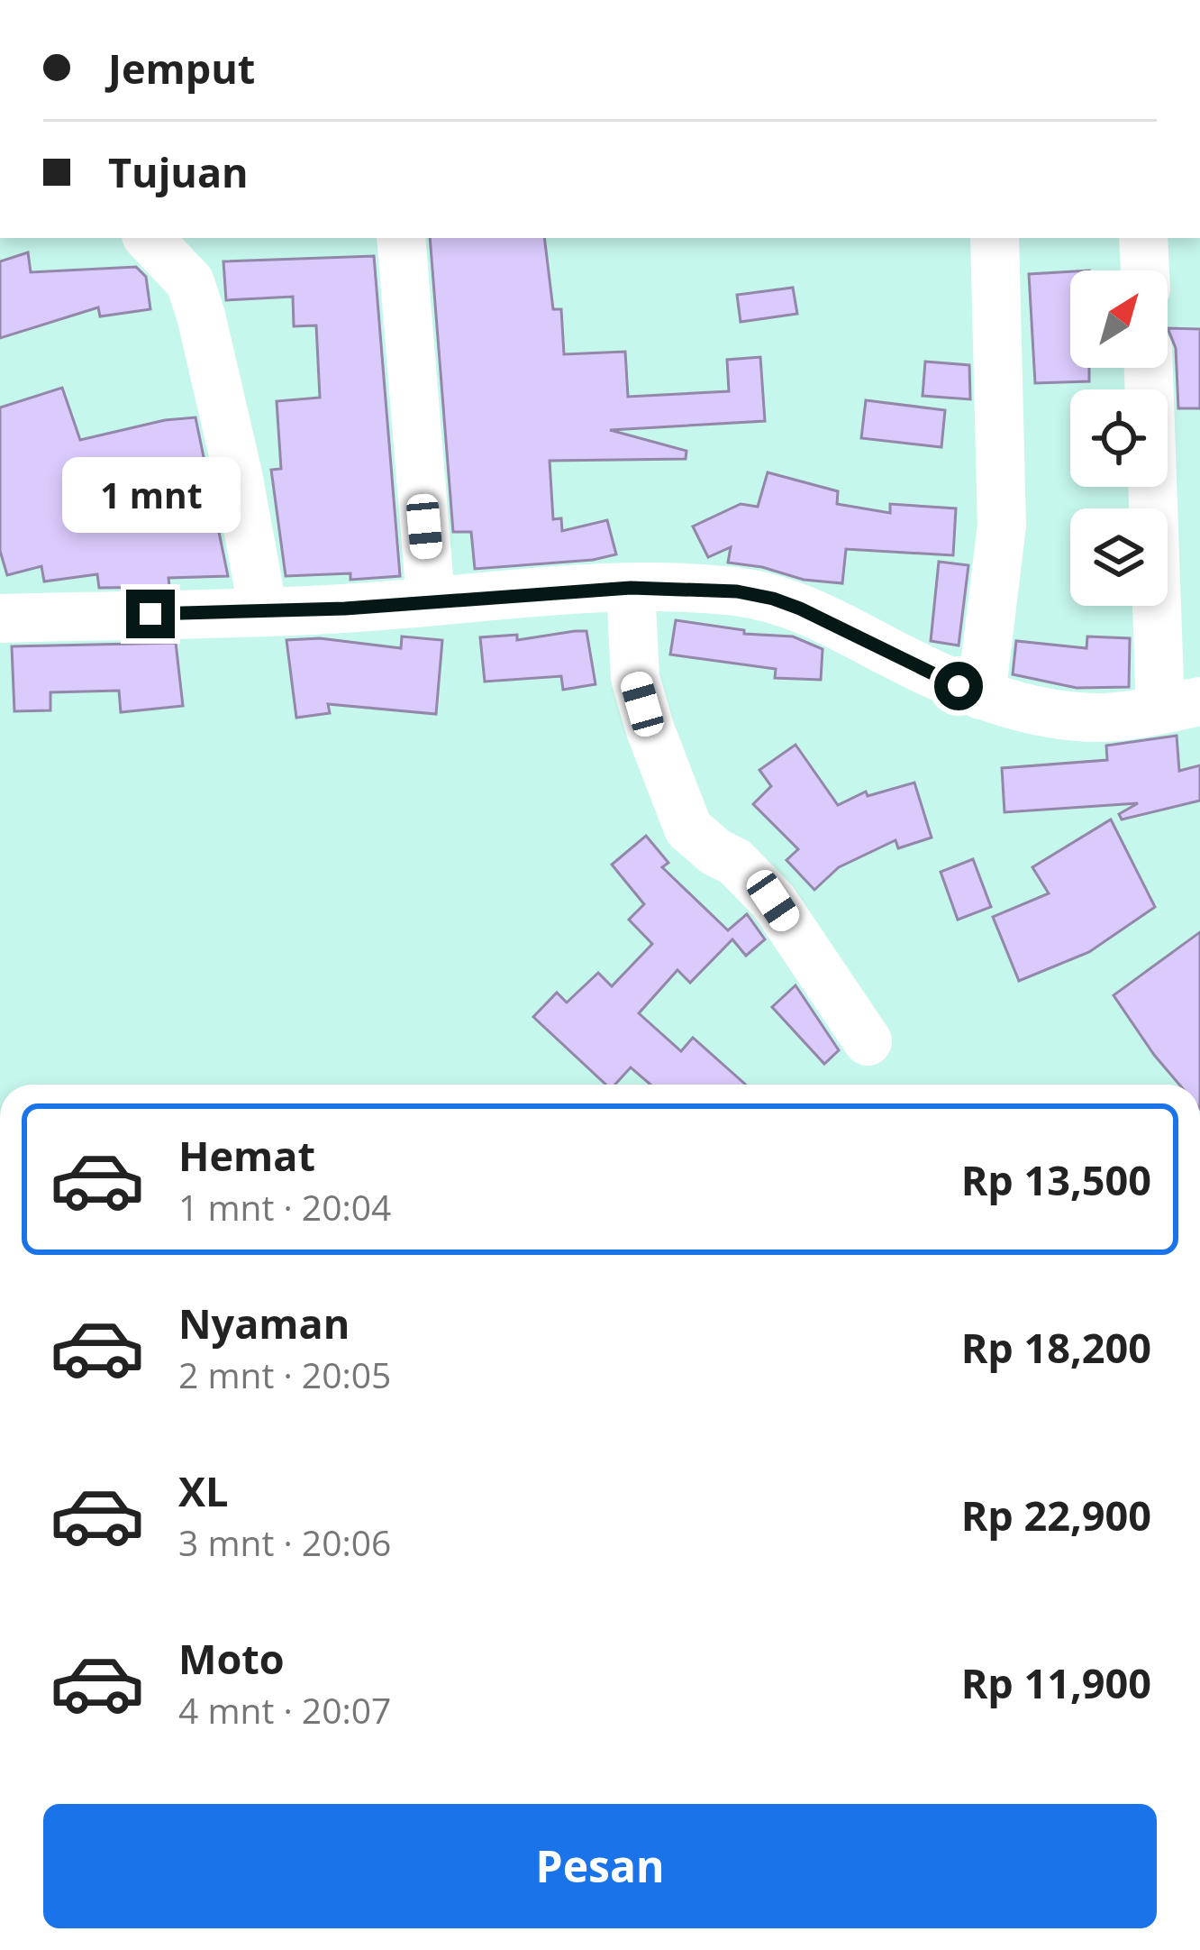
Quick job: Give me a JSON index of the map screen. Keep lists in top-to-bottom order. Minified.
{"north":"top right","page":{"banner":["Jemput","Tujuan"],"bubble":"1 mnt","list":[{"name":"Hemat","note":"1 mnt · 20:04","value":"Rp 13,500"},{"name":"Nyaman","note":"2 mnt · 20:05","value":"Rp 18,200"},{"name":"XL","note":"3 mnt · 20:06","value":"Rp 22,900"},{"name":"Moto","note":"4 mnt · 20:07","value":"Rp 11,900"}],"buttons":"Pesan"}}
